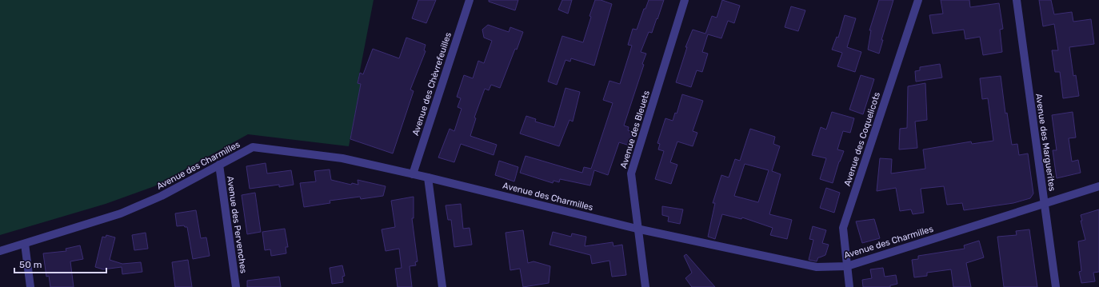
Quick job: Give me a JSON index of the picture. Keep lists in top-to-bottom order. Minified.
{"streets":{"street":["Avenue des Chèvrefeuilles","Avenue des Bleuets","Avenue des Coquelicots","Avenue des Marguerites","Avenue des Charmilles","Avenue des Pervenches"]},"crossings":[["Avenue des Chèvrefeuilles","Avenue des Charmilles"],["Avenue des Bleuets","Avenue des Charmilles"],["Avenue des Coquelicots","Avenue des Charmilles"],["Avenue des Marguerites","Avenue des Charmilles"],["Avenue des Charmilles","Avenue des Pervenches"]],"scale_bar":"50 m"}
